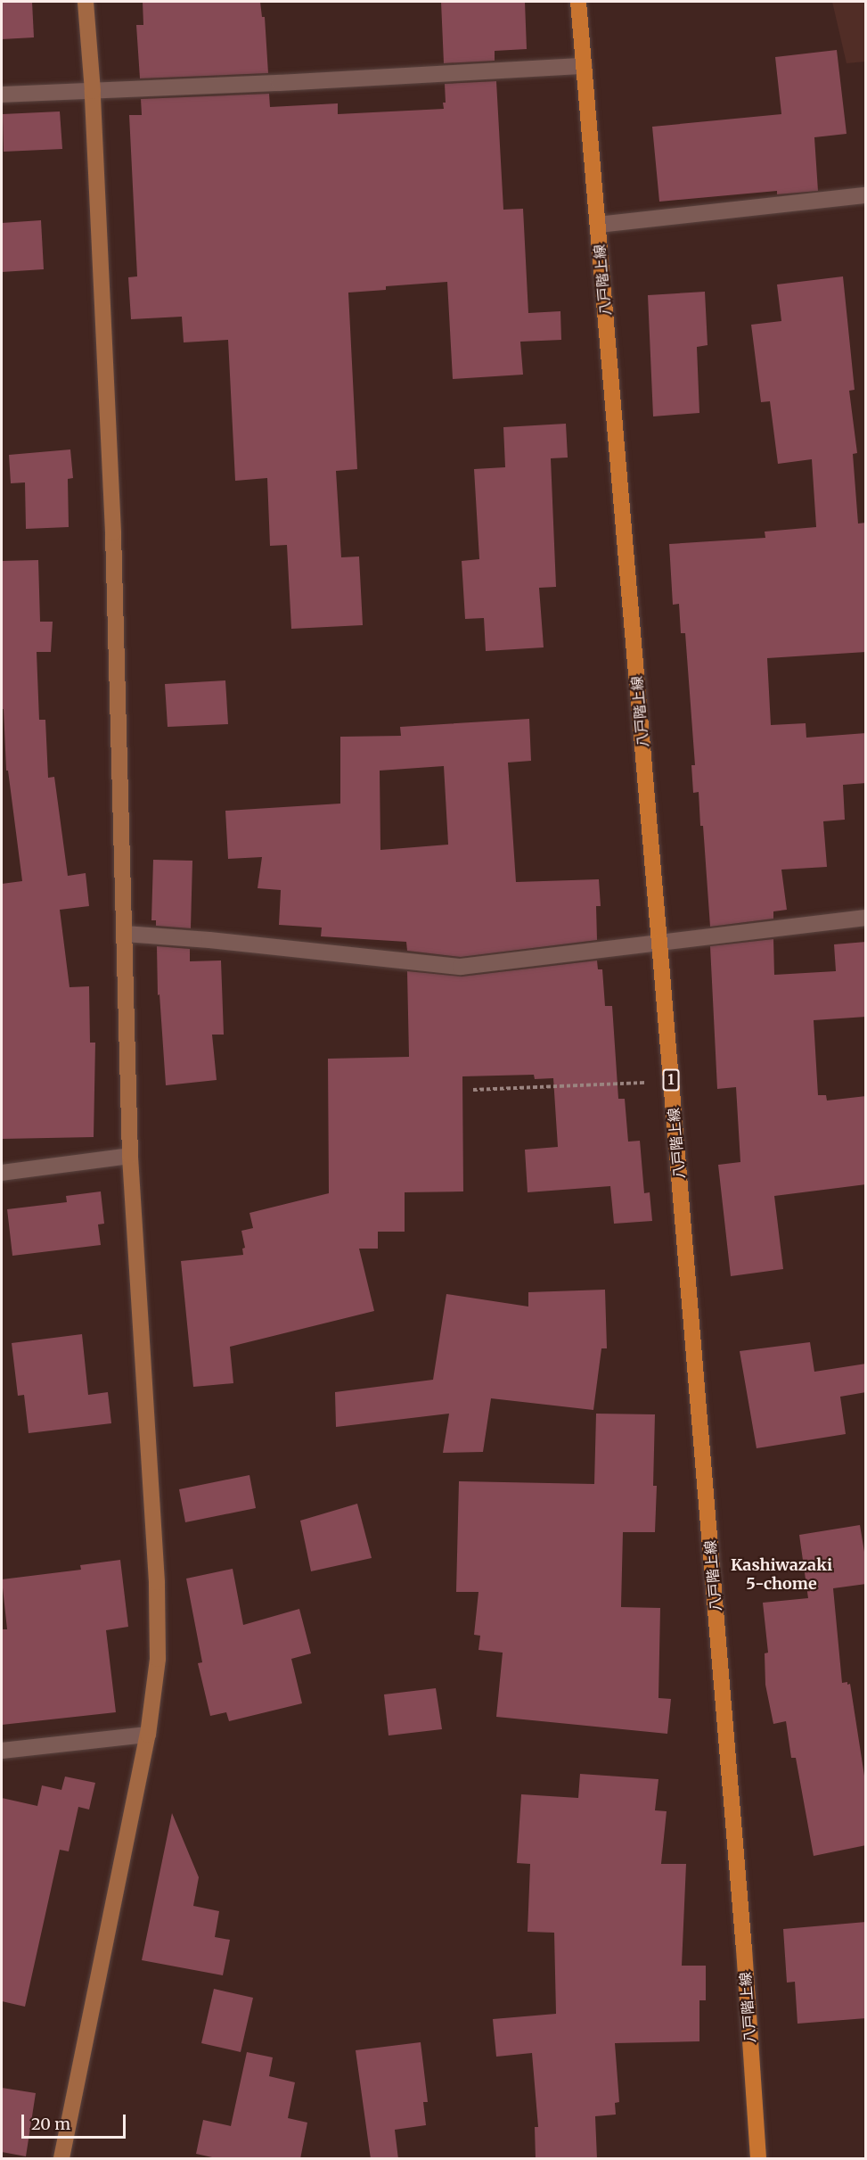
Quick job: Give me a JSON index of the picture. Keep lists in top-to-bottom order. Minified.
{"streets":{"main road":["八戸階上線","1"]},"districts":["Kashiwazaki 5-chome"],"scale_bar":"20 m"}
